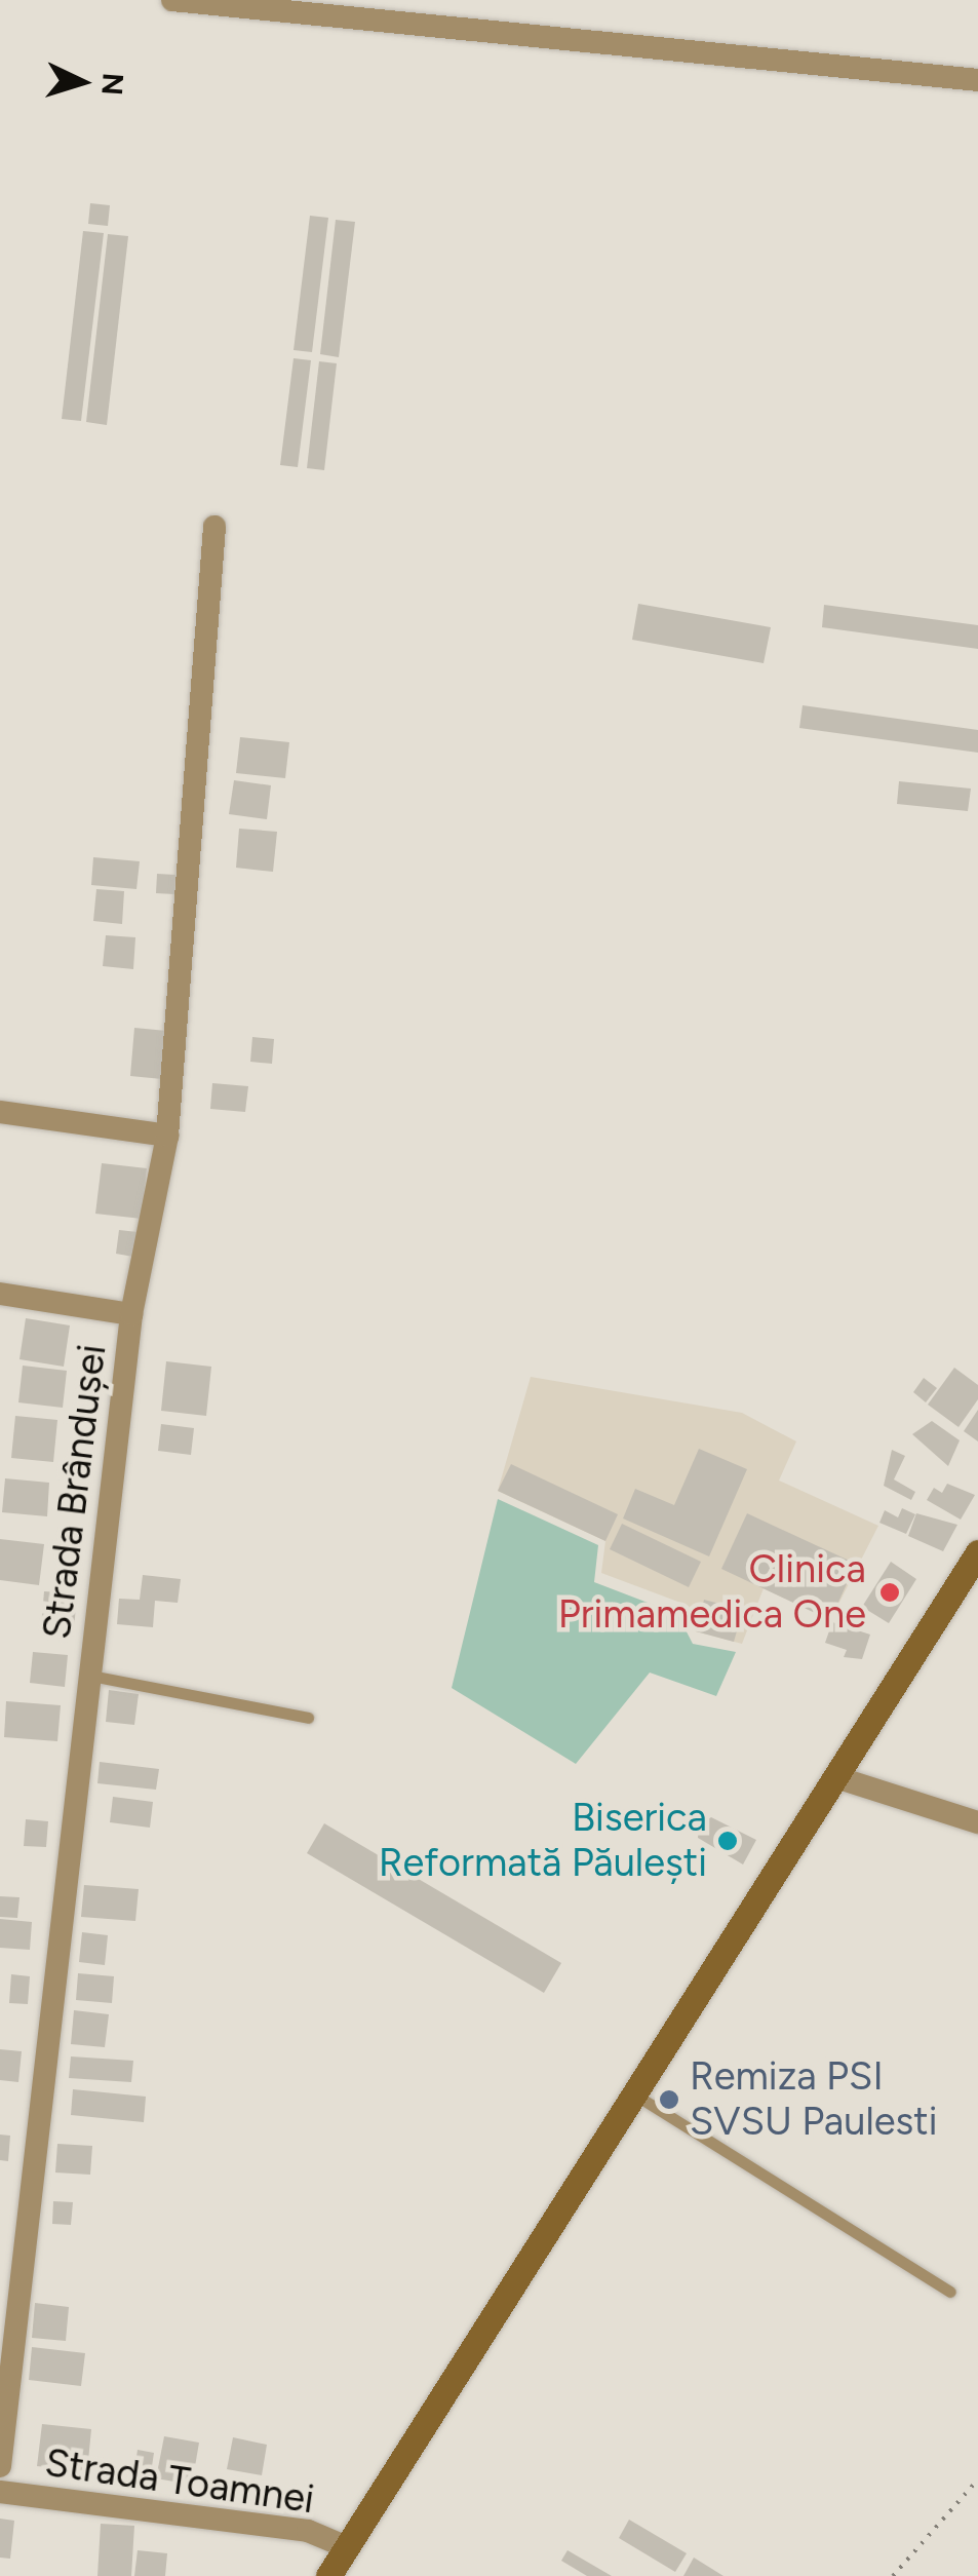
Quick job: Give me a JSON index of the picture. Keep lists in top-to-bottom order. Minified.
{"streets":{"street":["Strada Brândușei","Strada Toamnei"]},"places":["Clinica Primamedica One","Biserica Reformată Păulești","Remiza PSI SVSU Paulesti"],"north":"right"}
